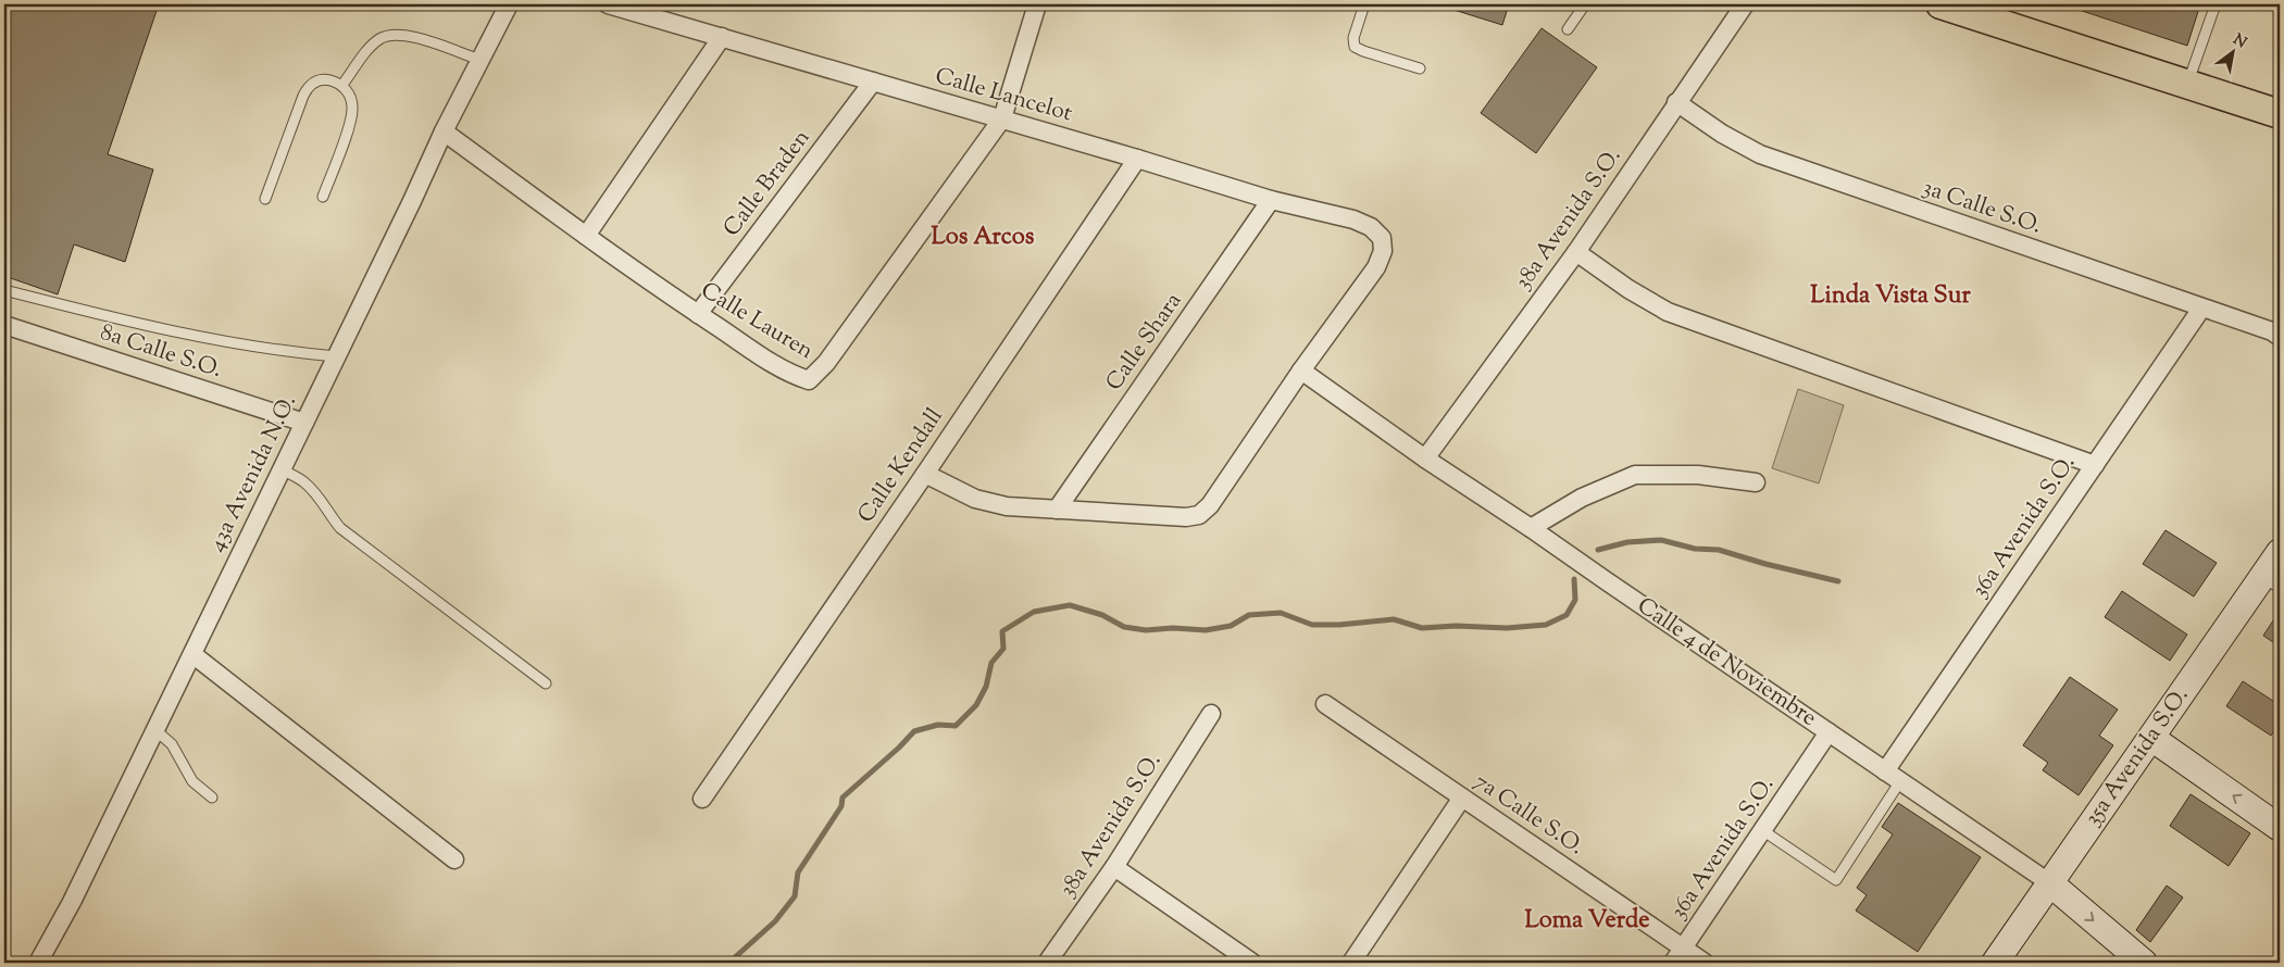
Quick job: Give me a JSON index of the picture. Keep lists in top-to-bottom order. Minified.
{"streets":{"main road":["Calle 4 de Noviembre","35a Avenida S.O."],"street":["Calle Lancelot","Calle Braden","3a Calle S.O.","38a Avenida S.O.","Calle Lauren","Calle Shara","8a Calle S.O.","Calle Kendall","43a Avenida N.O.","36a Avenida S.O.","7a Calle S.O."]},"crossings":[["Calle Lancelot","Calle Braden"],["Calle Lancelot","Calle Lauren"],["Calle Lancelot","Calle Shara"],["Calle Lancelot","Calle Kendall"],["Calle Lancelot","Calle 4 de Noviembre"],["Calle Braden","Calle Lauren"],["3a Calle S.O.","38a Avenida S.O."],["3a Calle S.O.","36a Avenida S.O."],["38a Avenida S.O.","Calle 4 de Noviembre"],["Calle Lauren","43a Avenida N.O."],["8a Calle S.O.","43a Avenida N.O."],["36a Avenida S.O.","Calle 4 de Noviembre"],["36a Avenida S.O.","7a Calle S.O."],["Calle 4 de Noviembre","35a Avenida S.O."]],"districts":["Los Arcos","Linda Vista Sur","Loma Verde"],"north":"top right"}
